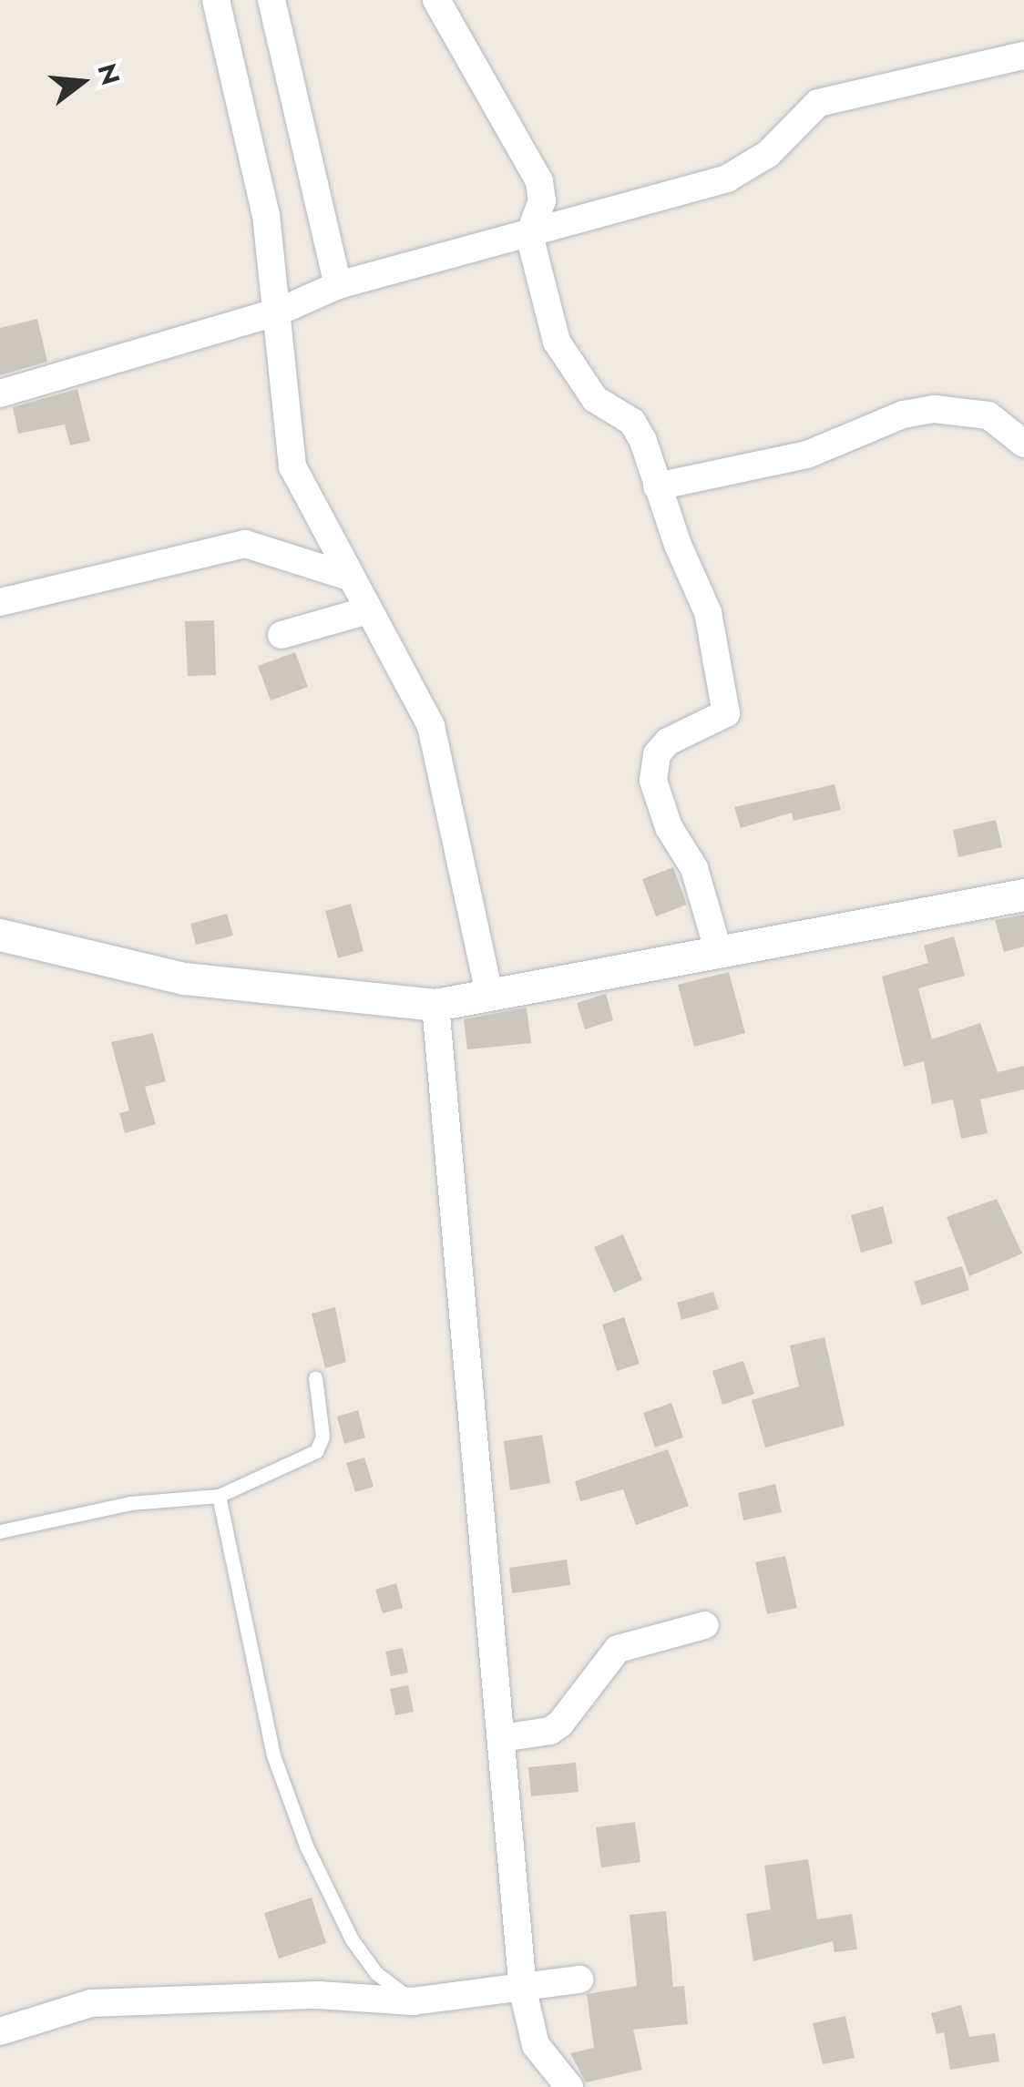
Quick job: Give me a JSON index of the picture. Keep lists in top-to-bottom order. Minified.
{"north":"right"}
